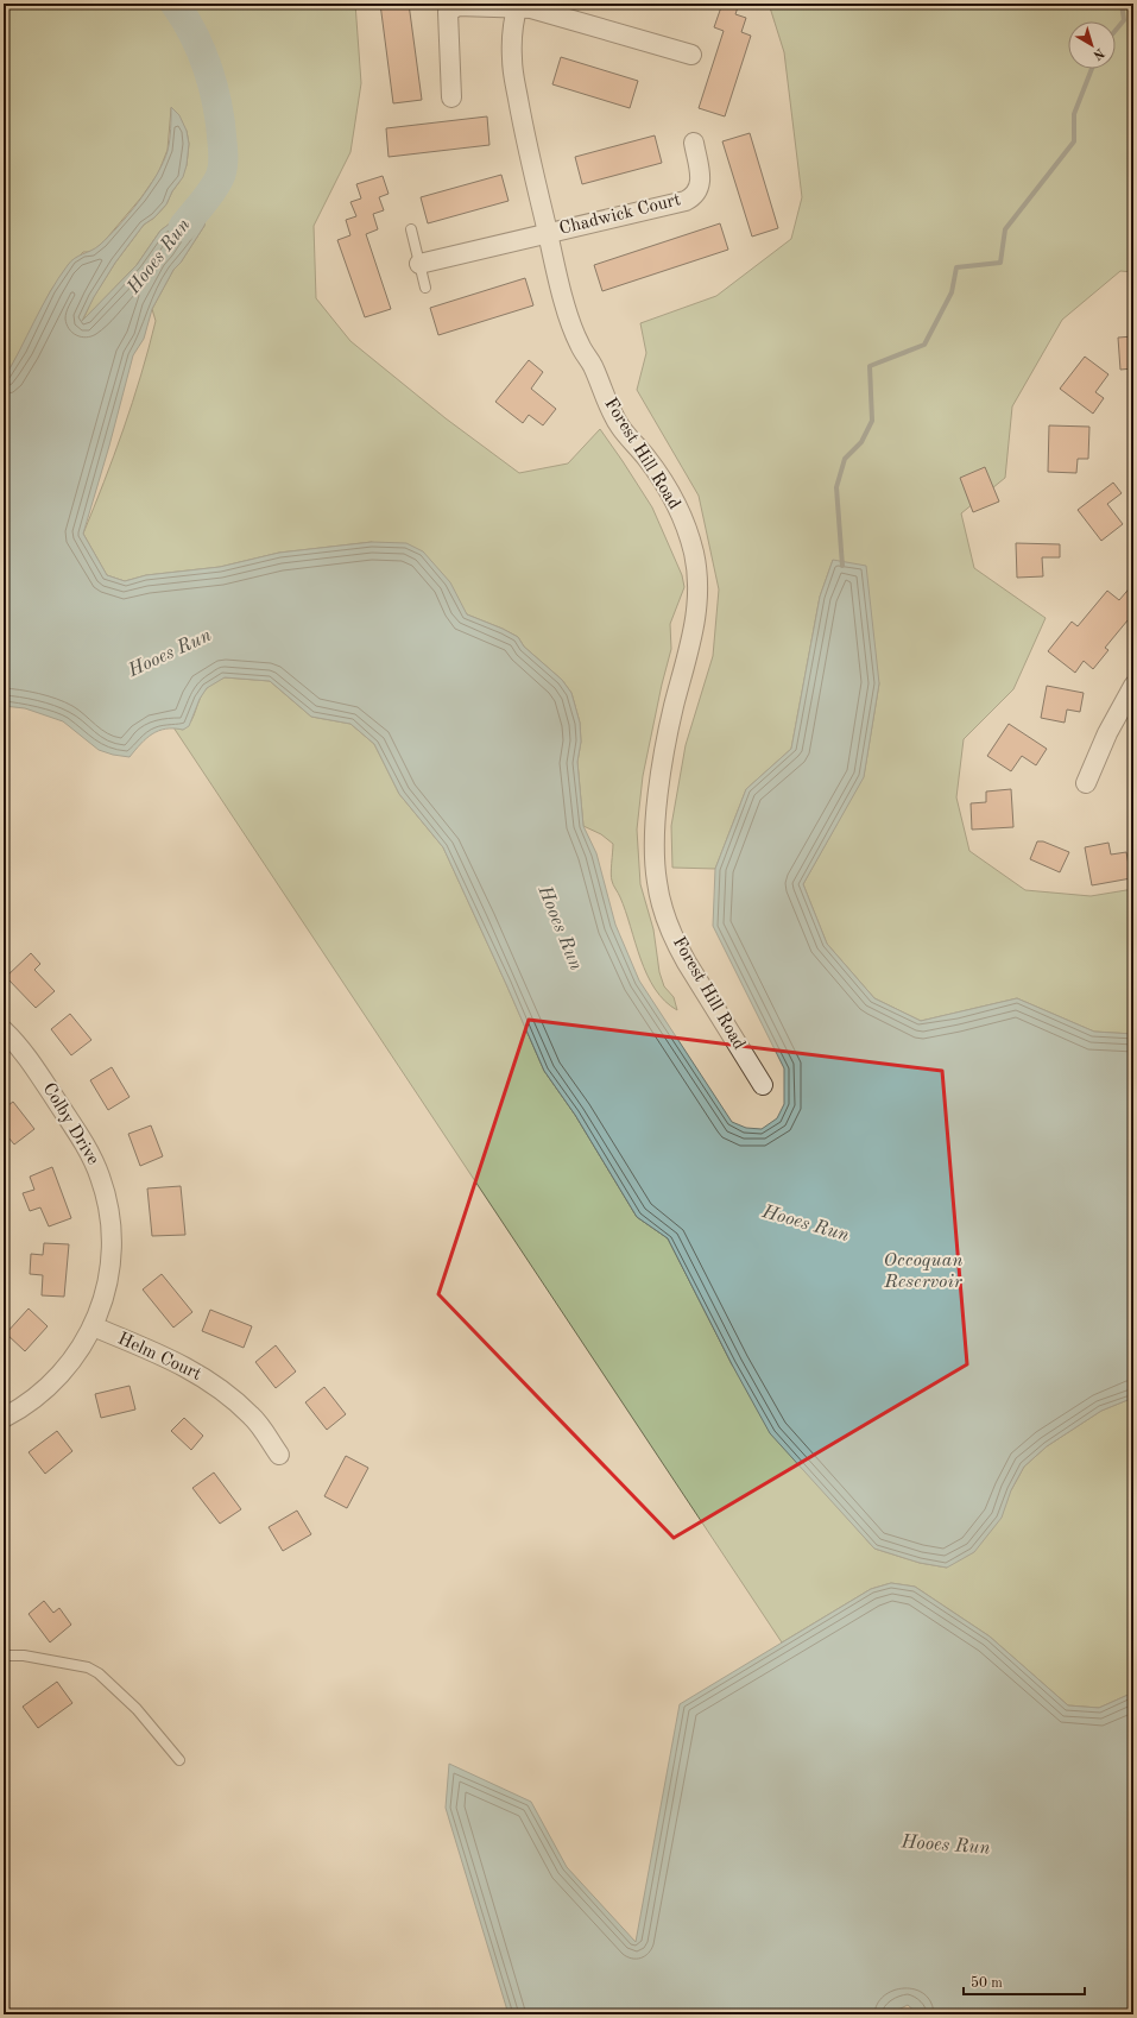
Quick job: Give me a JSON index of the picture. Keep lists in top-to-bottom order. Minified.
{"streets":{"street":["Chadwick Court","Forest Hill Road","Colby Drive","Helm Court"]},"crossings":[["Chadwick Court","Forest Hill Road"],["Colby Drive","Helm Court"]],"water":["Hooes Run","Occoquan Reservoir"],"scale_bar":"50 m","north":"bottom right"}
